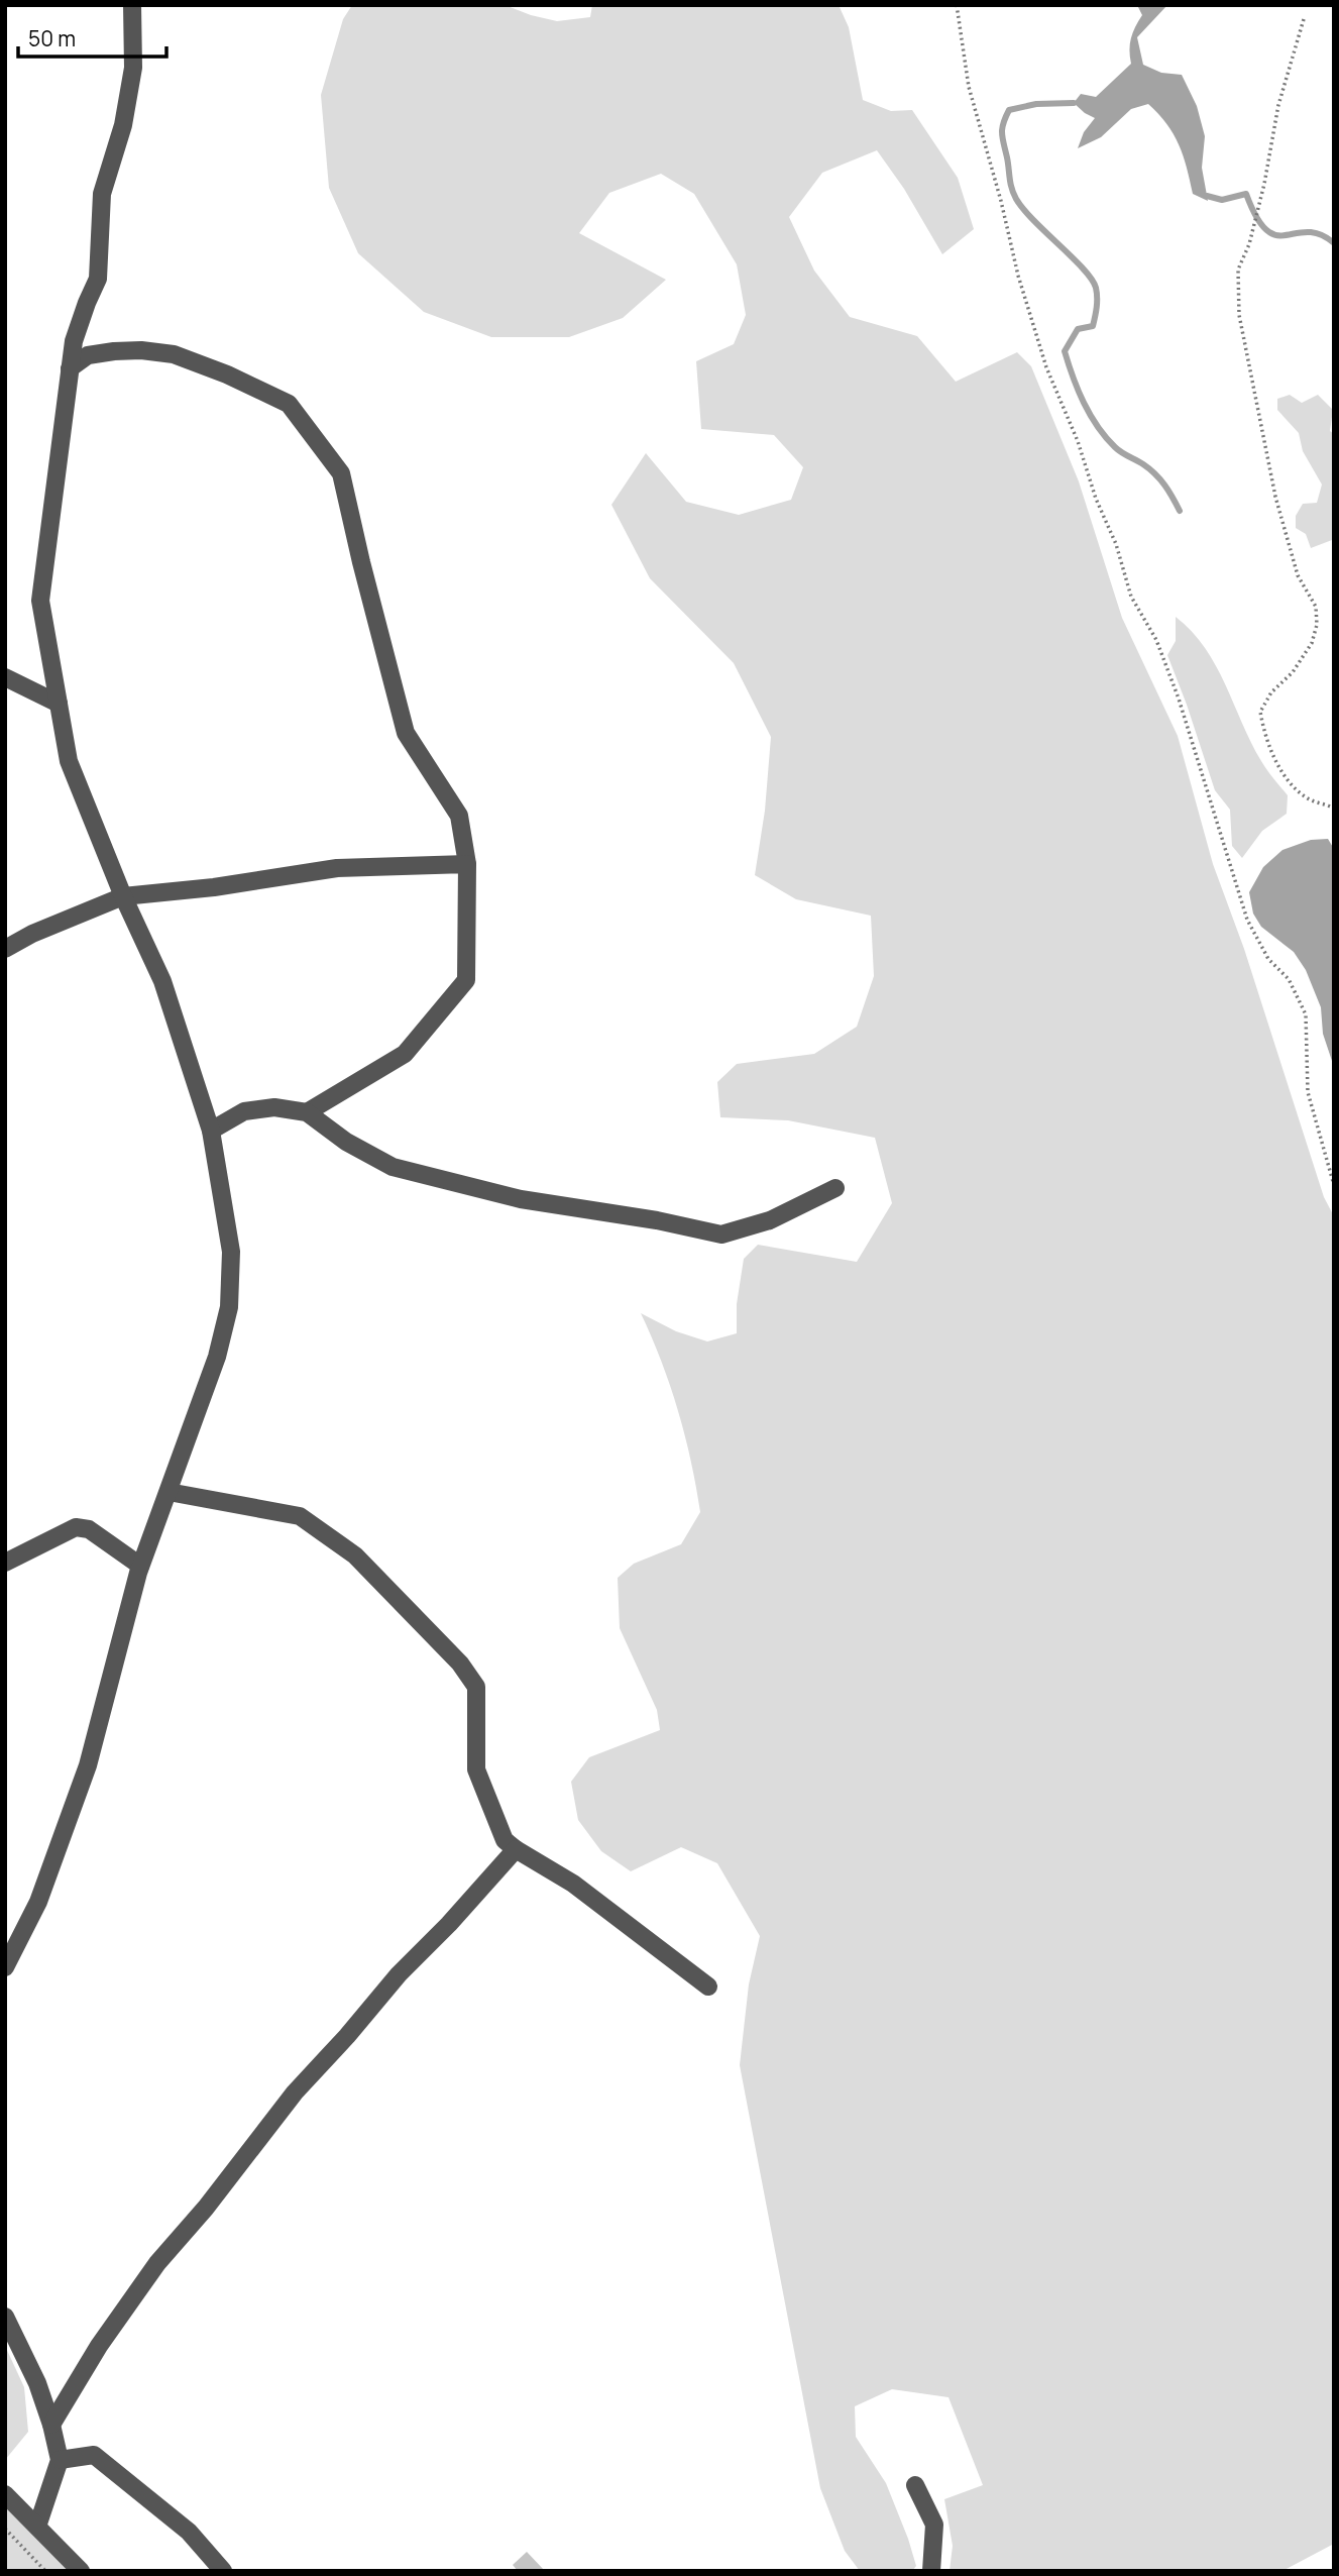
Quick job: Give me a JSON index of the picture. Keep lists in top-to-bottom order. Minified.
{"scale_bar":"50 m"}
